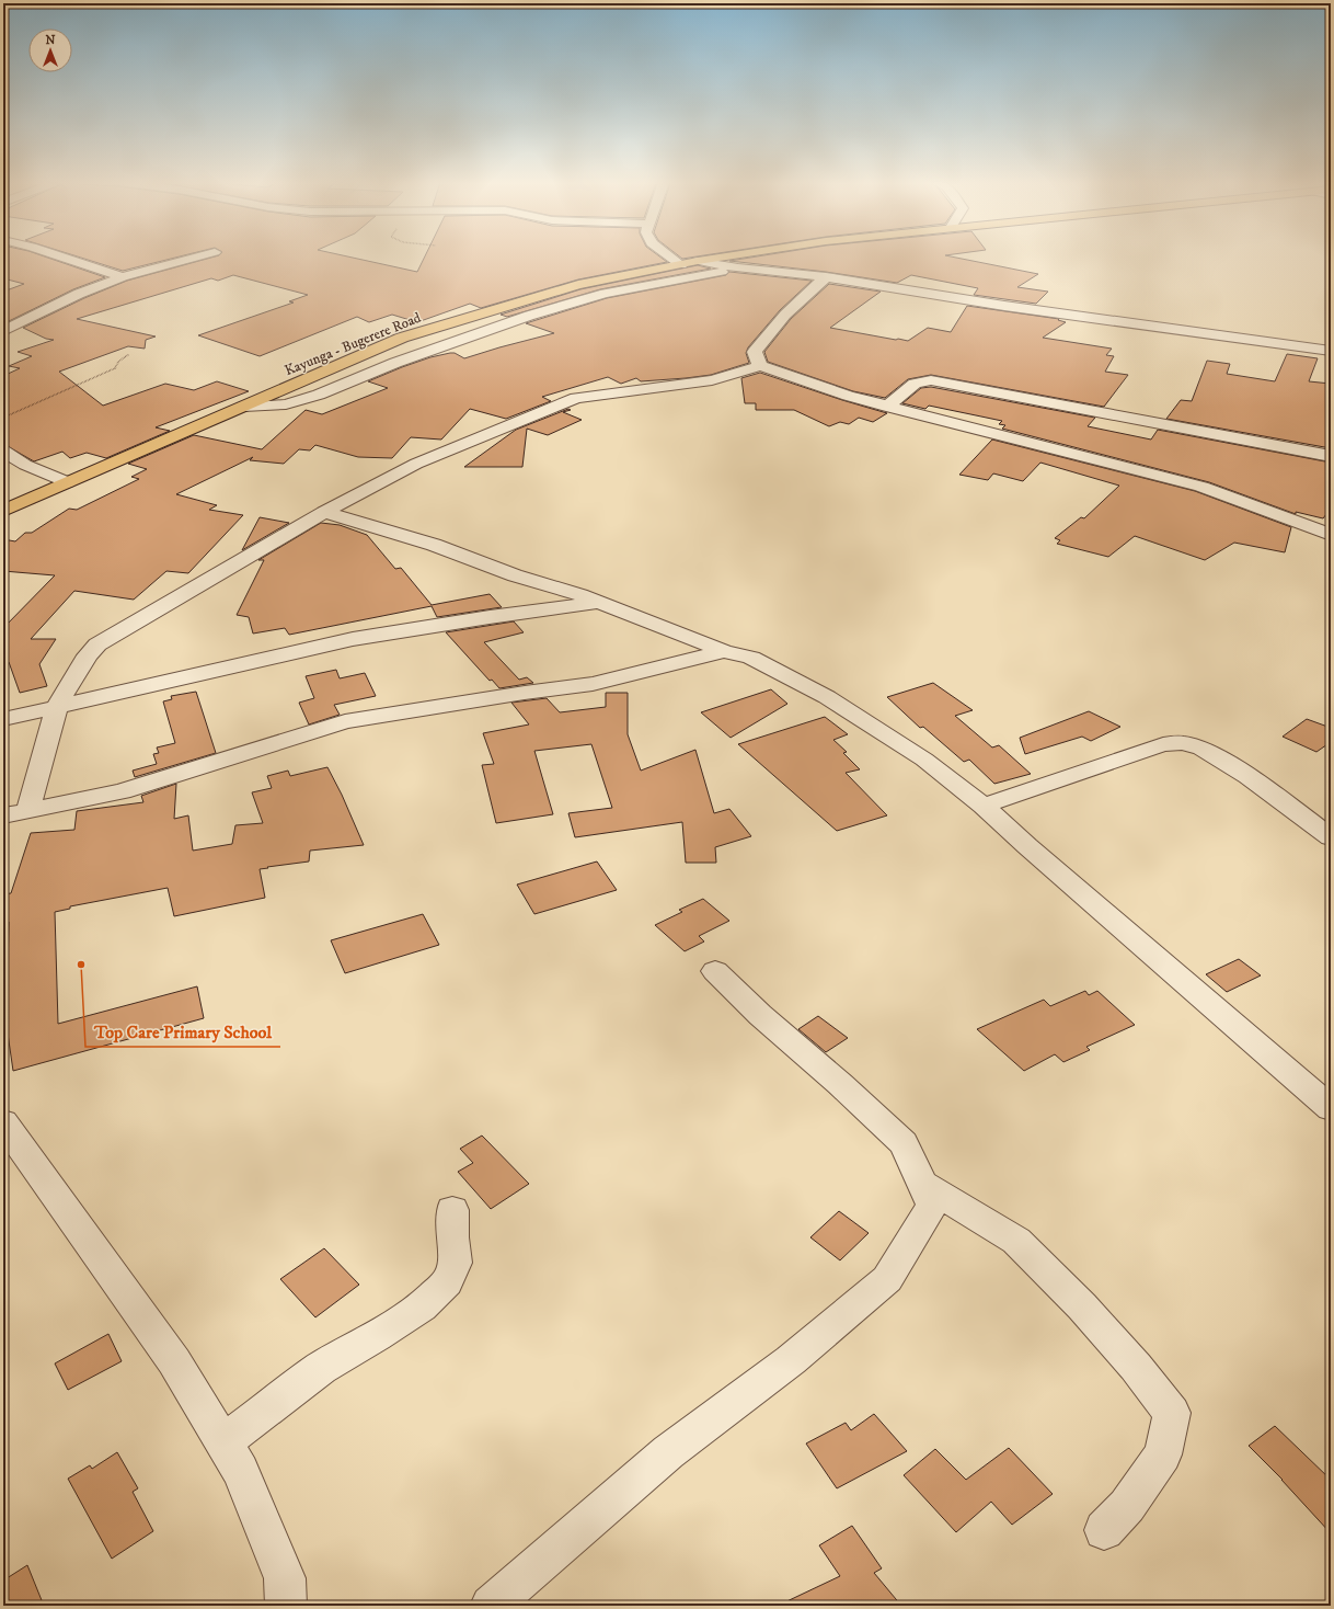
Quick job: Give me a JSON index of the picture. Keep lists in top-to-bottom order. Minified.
{"streets":{"main road":["Kayunga - Bugerere Road"]},"places":["Top Care Primary School"],"north":"top"}
